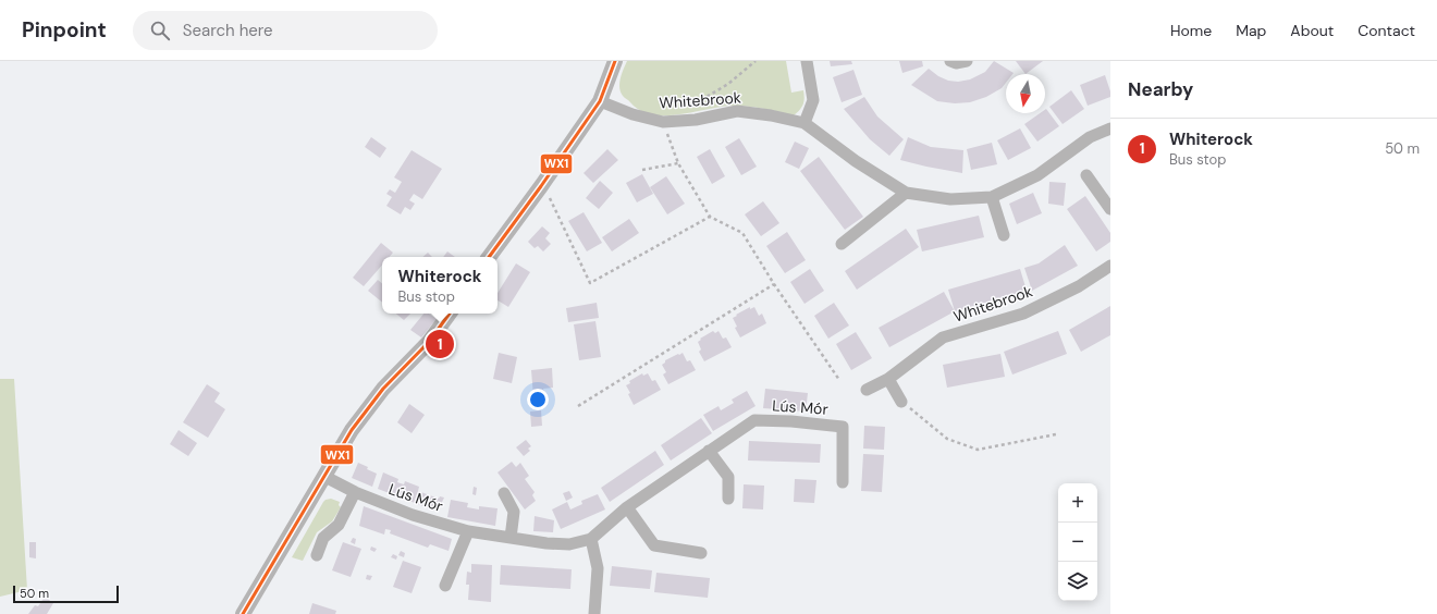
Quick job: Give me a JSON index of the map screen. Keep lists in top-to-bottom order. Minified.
{"streets":{"street":["Whitebrook","Lús Mór"]},"lines":["transit line WX1"],"scale_bar":"50 m","north":"bottom","page":{"header":"Pinpoint","search":"Search here","nav":["Home","Map","About","Contact"],"heading":"Nearby","list":[{"mark":"1","name":"Whiterock","note":"Bus stop","value":"50 m"}],"popup":["Whiterock","Bus stop"],"pins":"1","map_buttons":["+","−"],"scale":"50 m"}}
